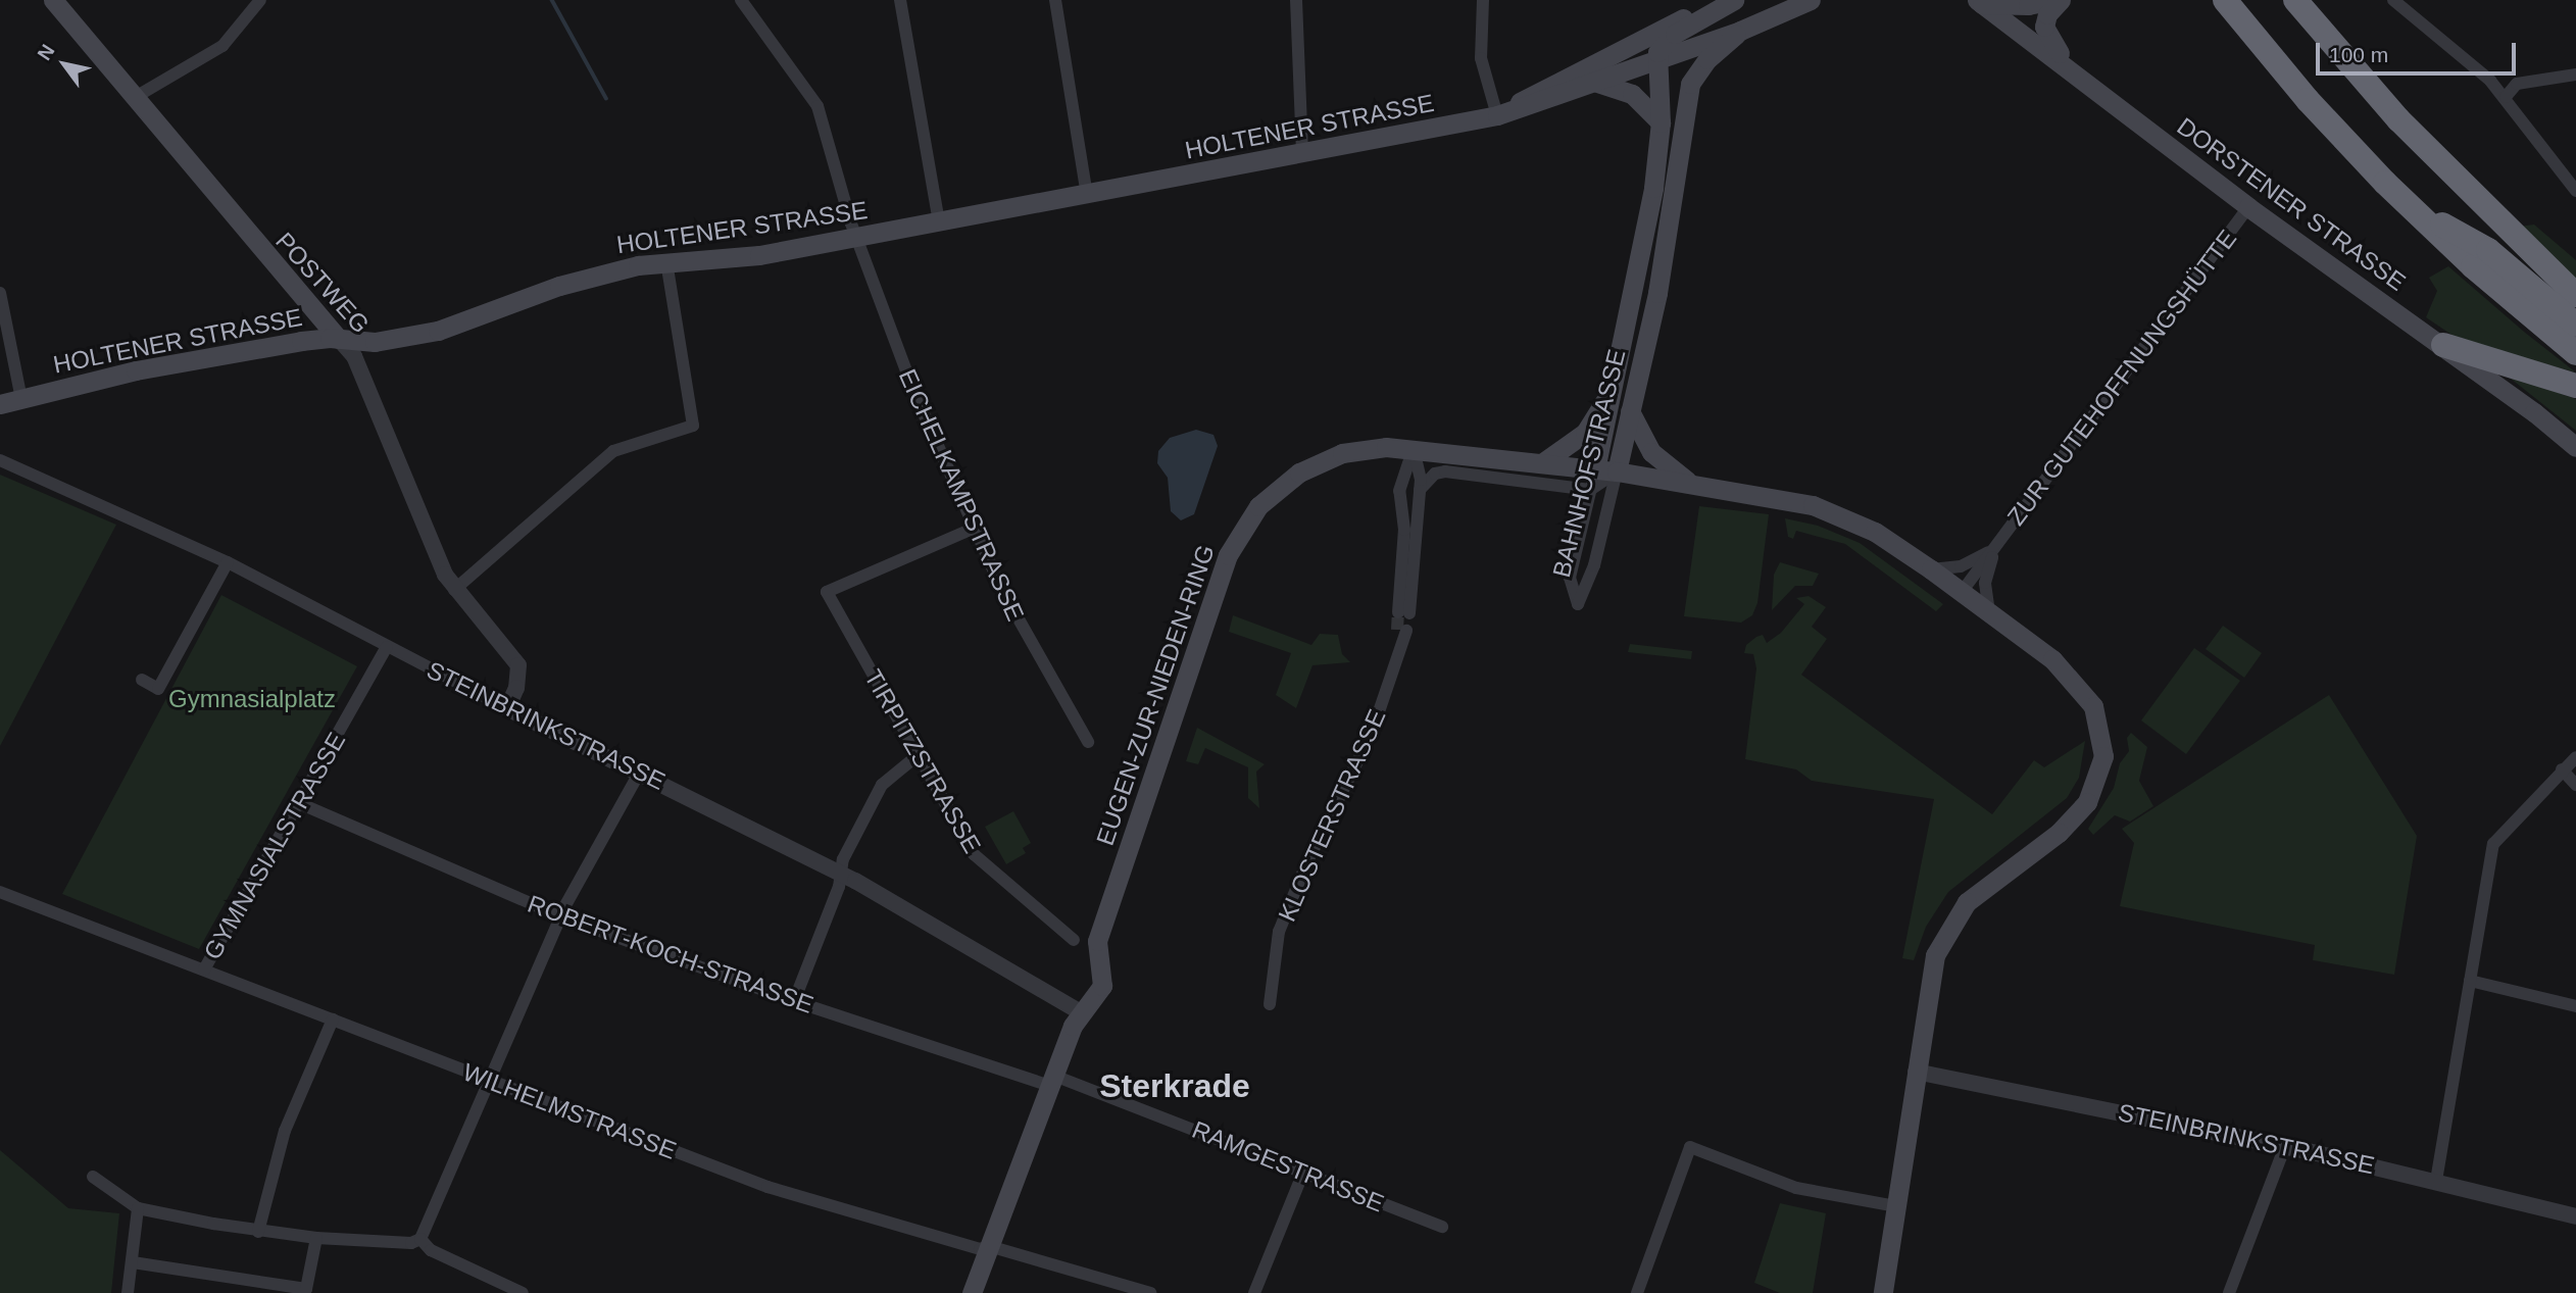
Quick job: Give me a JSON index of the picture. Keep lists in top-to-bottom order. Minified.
{"streets":{"main road":["HOLTENER STRASSE","DORSTENER STRASSE","POSTWEG","BAHNHOFSTRASSE","EUGEN-ZUR-NIEDEN-RING"],"street":["ZUR GUTEHOFFNUNGSHÜTTE","EICHELKAMPSTRASSE","STEINBRINKSTRASSE","TIRPITZSTRASSE","KLOSTERSTRASSE","GYMNASIALSTRASSE","ROBERT-KOCH-STRASSE","WILHELMSTRASSE","RAMGESTRASSE"]},"crossings":[["HOLTENER STRASSE","POSTWEG"],["HOLTENER STRASSE","BAHNHOFSTRASSE"],["HOLTENER STRASSE","EICHELKAMPSTRASSE"],["DORSTENER STRASSE","ZUR GUTEHOFFNUNGSHÜTTE"],["POSTWEG","STEINBRINKSTRASSE"],["ZUR GUTEHOFFNUNGSHÜTTE","EUGEN-ZUR-NIEDEN-RING"],["BAHNHOFSTRASSE","EUGEN-ZUR-NIEDEN-RING"],["EICHELKAMPSTRASSE","TIRPITZSTRASSE"],["EUGEN-ZUR-NIEDEN-RING","STEINBRINKSTRASSE"],["EUGEN-ZUR-NIEDEN-RING","ROBERT-KOCH-STRASSE"],["EUGEN-ZUR-NIEDEN-RING","WILHELMSTRASSE"],["EUGEN-ZUR-NIEDEN-RING","RAMGESTRASSE"],["STEINBRINKSTRASSE","GYMNASIALSTRASSE"],["GYMNASIALSTRASSE","ROBERT-KOCH-STRASSE"],["GYMNASIALSTRASSE","WILHELMSTRASSE"],["ROBERT-KOCH-STRASSE","RAMGESTRASSE"]],"districts":["Sterkrade"],"parks":["Gymnasialplatz"],"scale_bar":"100 m","north":"top left"}
